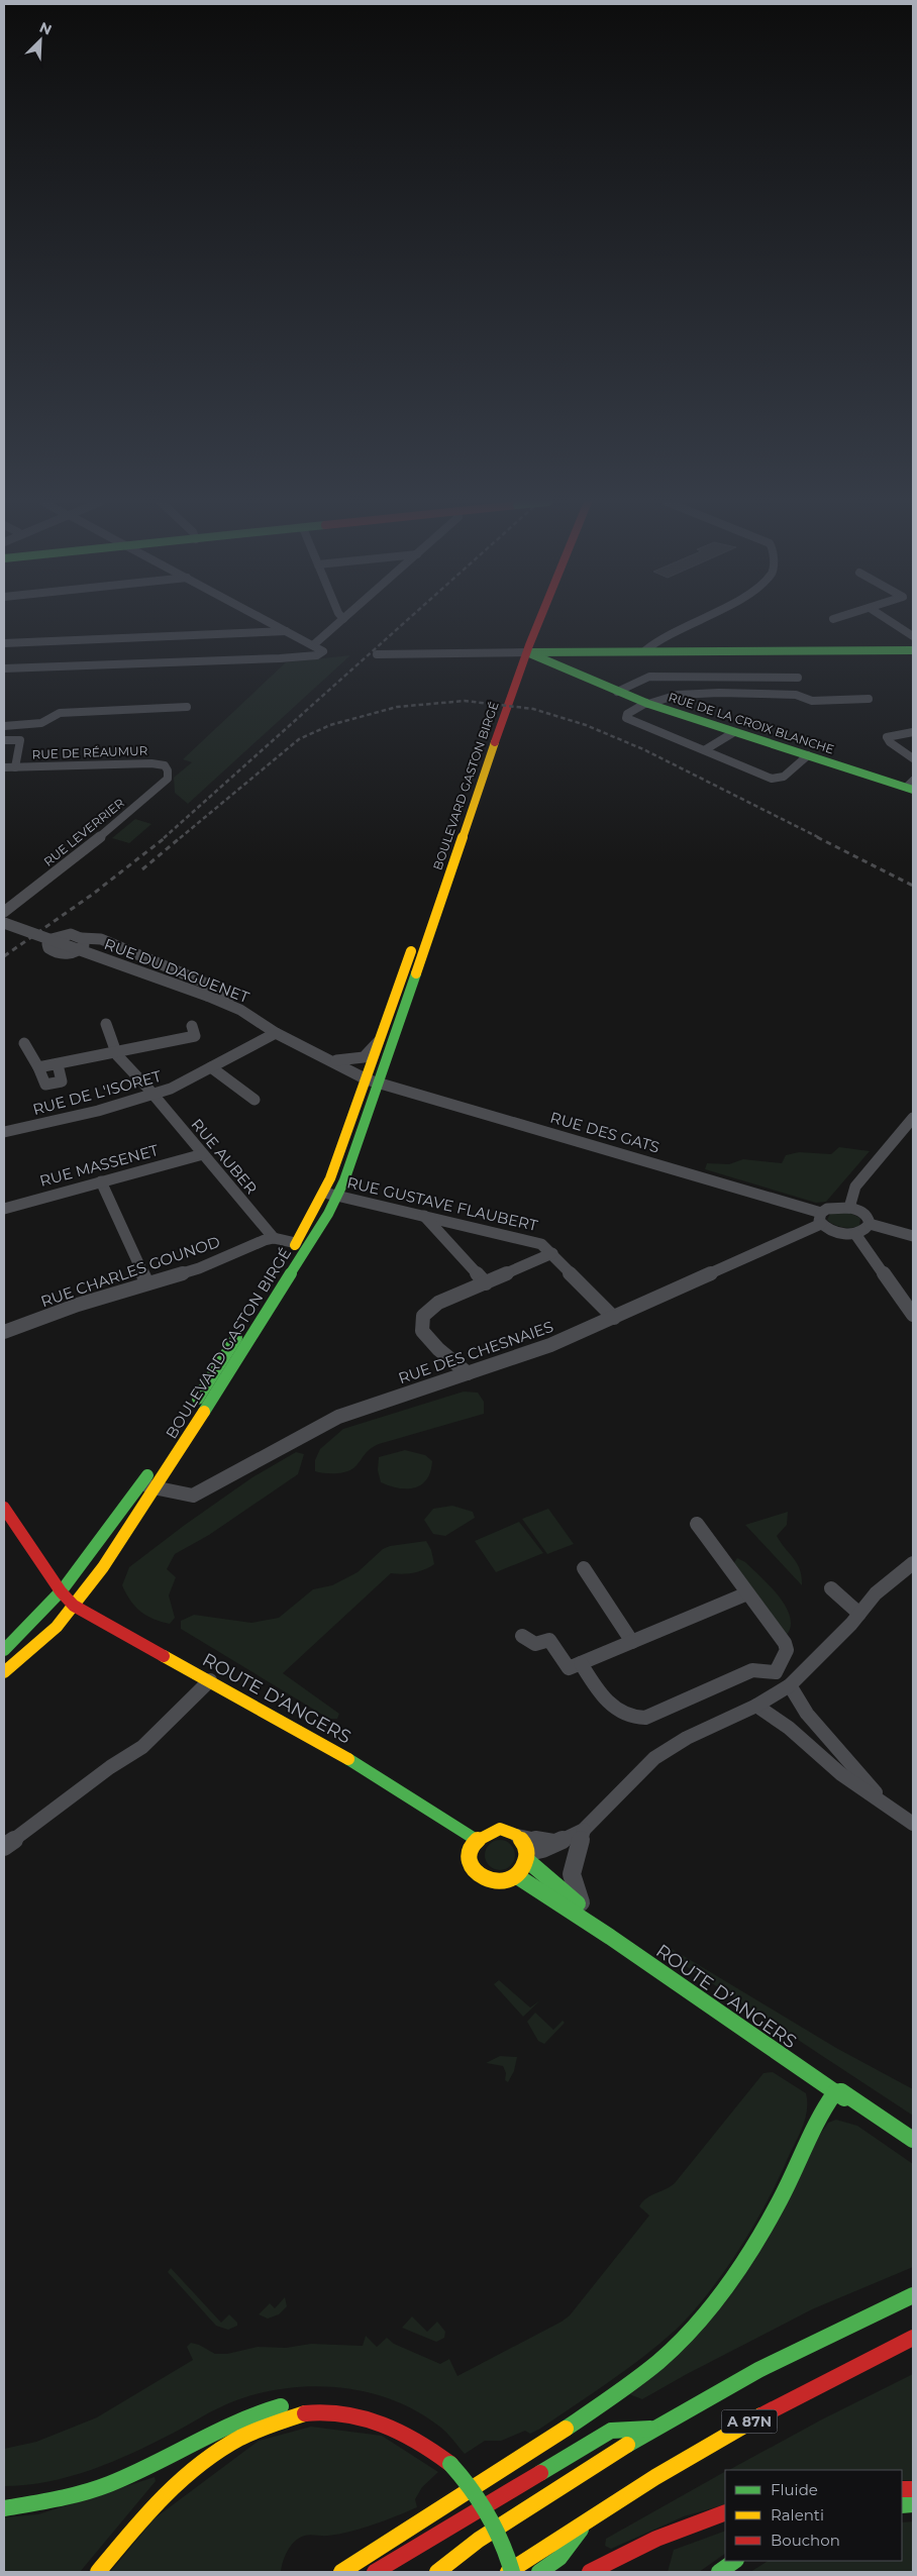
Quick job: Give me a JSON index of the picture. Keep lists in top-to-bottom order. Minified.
{"streets":{"main road":["RUE DE LA CROIX BLANCHE","BOULEVARD GASTON BIRGÉ","ROUTE D’ANGERS","A 87N"],"street":["RUE DE RÉAUMUR","RUE LEVERRIER","RUE DU DAGUENET","RUE DE L'ISORET","RUE DES GATS","RUE AUBER","RUE MASSENET","RUE GUSTAVE FLAUBERT","RUE CHARLES GOUNOD","RUE DES CHESNAIES"]},"crossings":[["RUE DE LA CROIX BLANCHE","BOULEVARD GASTON BIRGÉ"],["RUE DE RÉAUMUR","RUE LEVERRIER"],["BOULEVARD GASTON BIRGÉ","RUE DU DAGUENET"],["BOULEVARD GASTON BIRGÉ","RUE DES GATS"],["BOULEVARD GASTON BIRGÉ","RUE GUSTAVE FLAUBERT"],["BOULEVARD GASTON BIRGÉ","RUE DES CHESNAIES"],["BOULEVARD GASTON BIRGÉ","ROUTE D’ANGERS"],["RUE DU DAGUENET","RUE DE L'ISORET"],["RUE DU DAGUENET","RUE DES GATS"],["RUE DE L'ISORET","RUE AUBER"],["RUE DES GATS","RUE DES CHESNAIES"],["RUE AUBER","RUE MASSENET"],["RUE AUBER","RUE CHARLES GOUNOD"],["RUE GUSTAVE FLAUBERT","RUE DES CHESNAIES"]],"legend":["Fluide","Ralenti","Bouchon"],"north":"top right"}
